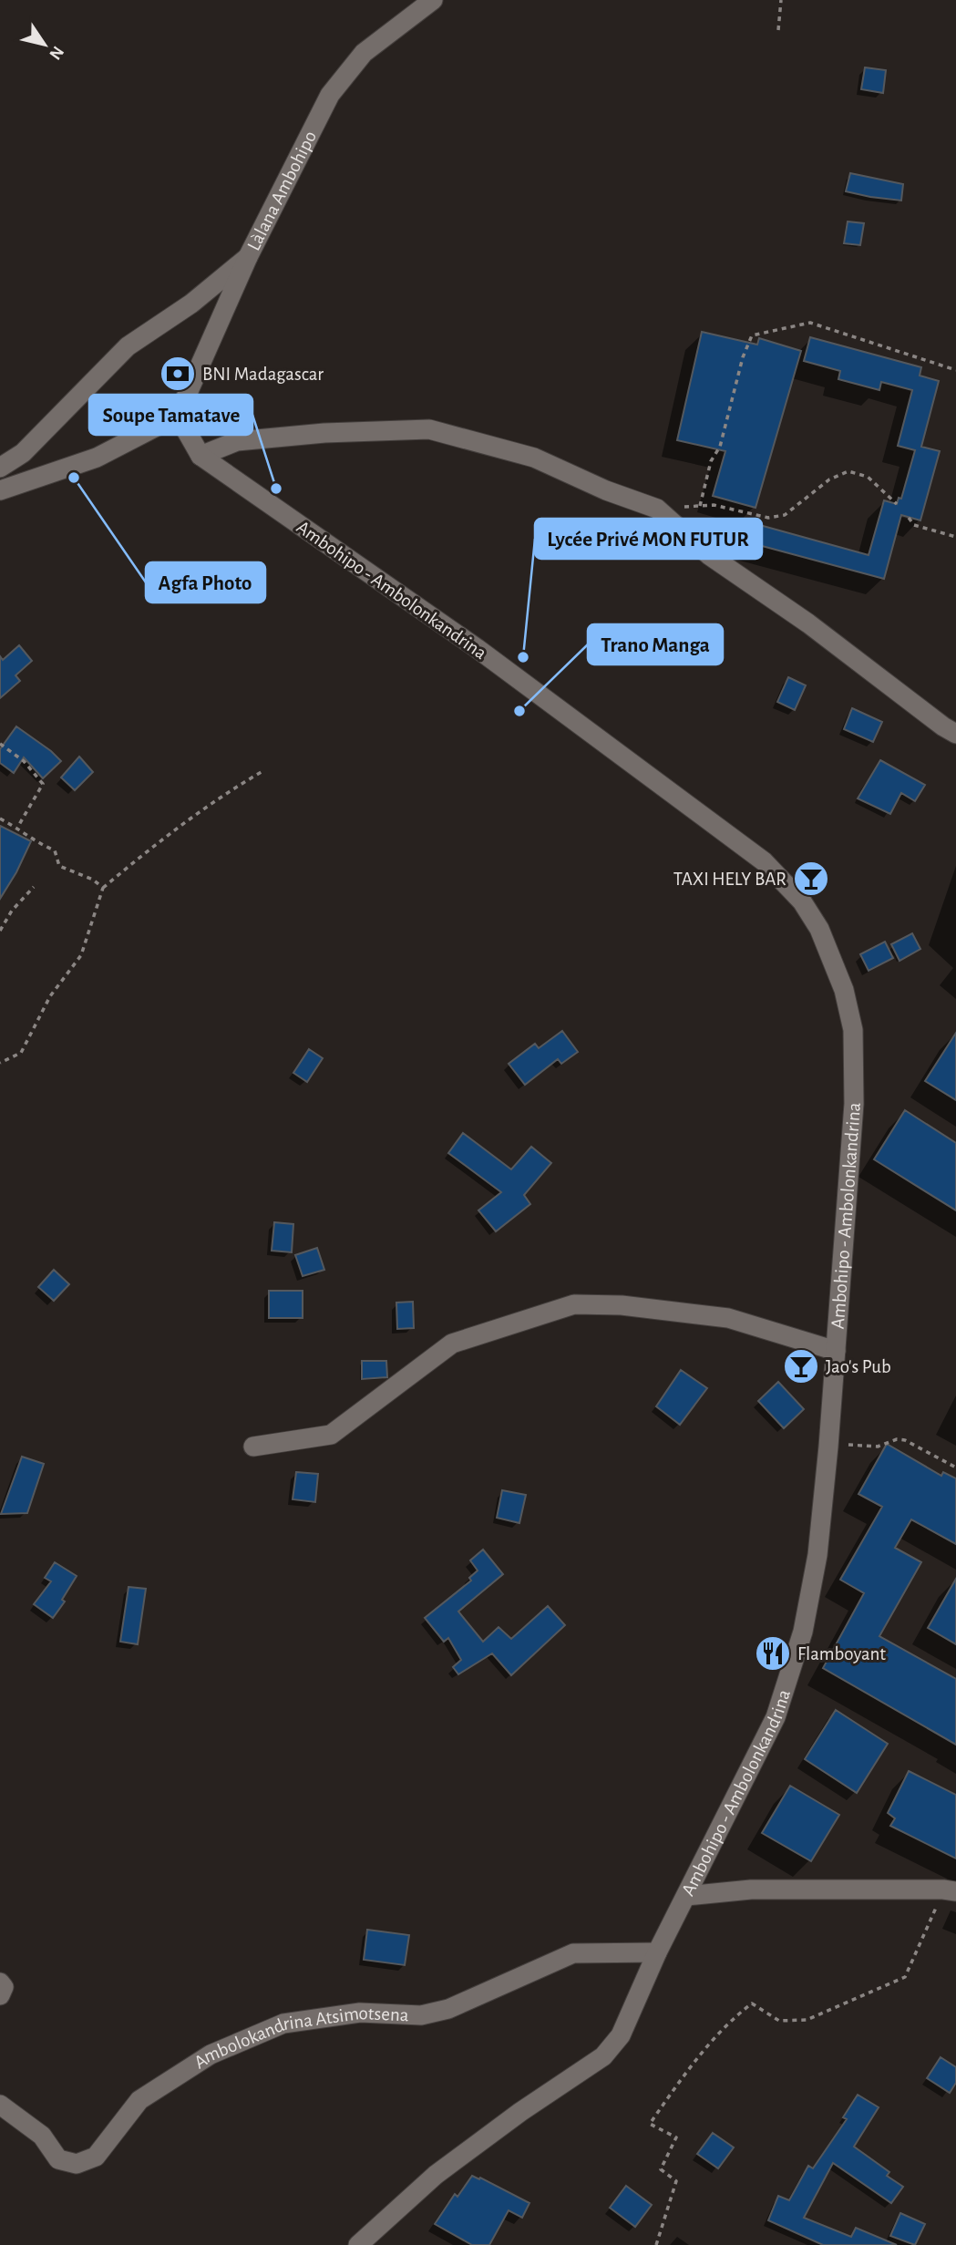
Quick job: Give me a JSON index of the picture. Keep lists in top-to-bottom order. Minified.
{"streets":{"street":["Làlana Ambohipo","Ambohipo - Ambolonkandrina","Ambolokandrina Atsimotsena"]},"crossings":[["Làlana Ambohipo","Ambohipo - Ambolonkandrina"],["Ambohipo - Ambolonkandrina","Ambolokandrina Atsimotsena"]],"places":{"bank":["BNI Madagascar"],"other":["Agfa Photo","Soupe Tamatave","Lycée Privé MON FUTUR","Trano Manga"],"bar":["TAXI HELY BAR","Jao's Pub"],"restaurant":["Flamboyant"]},"north":"bottom right"}
